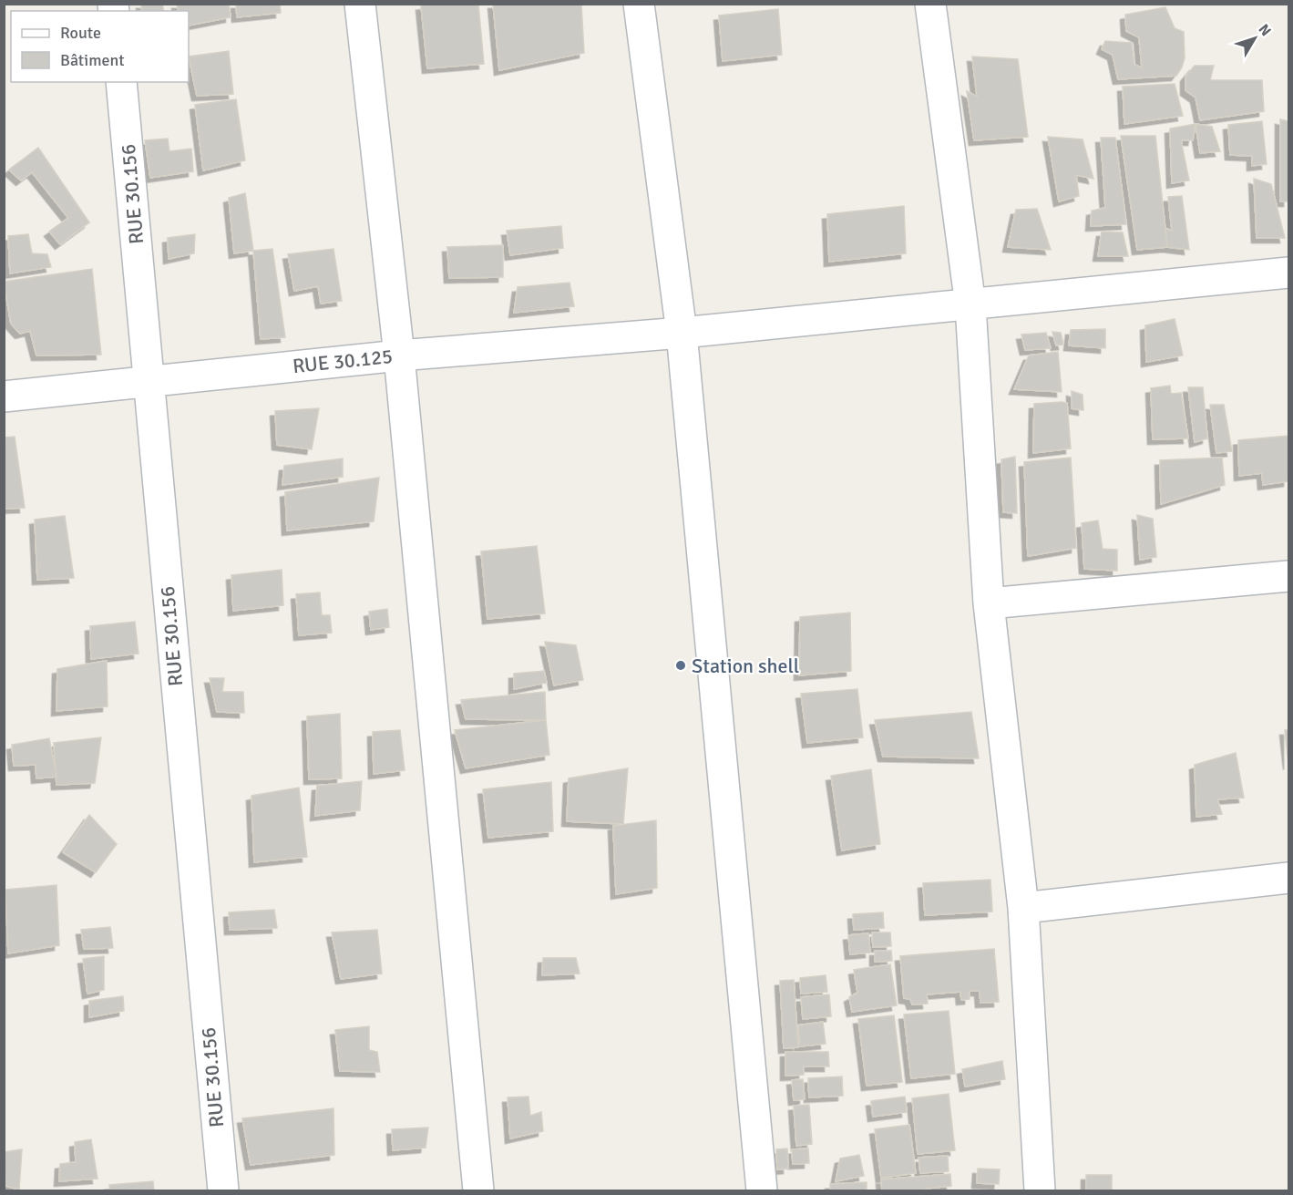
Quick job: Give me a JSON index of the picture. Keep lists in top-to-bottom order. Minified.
{"streets":{"street":["RUE 30.156","RUE 30.125"]},"crossings":[["RUE 30.156","RUE 30.125"]],"places":["Station shell"],"legend":["Route","Bâtiment"],"north":"top right"}
